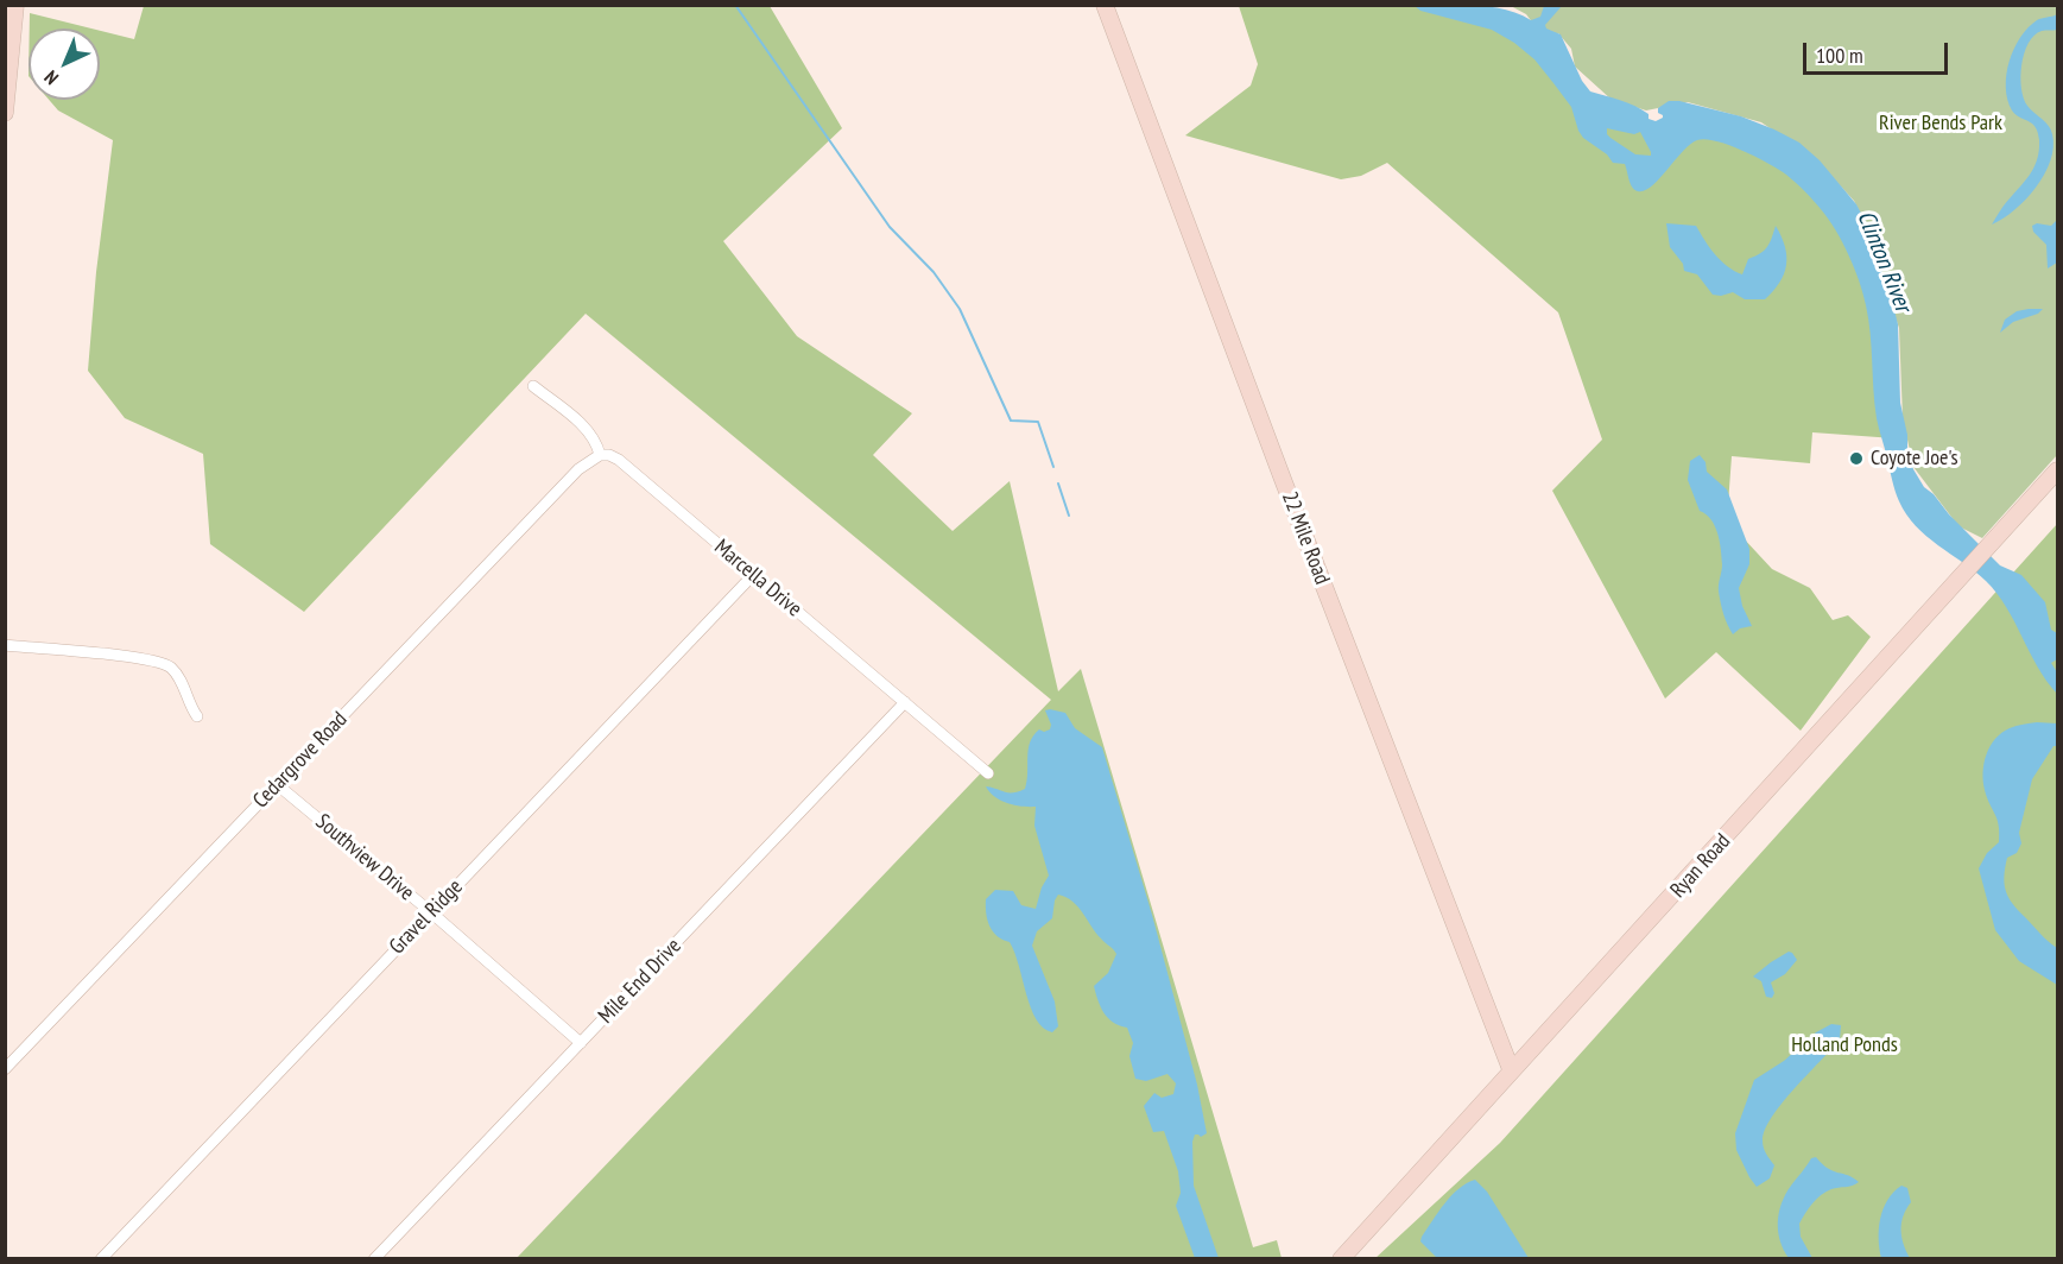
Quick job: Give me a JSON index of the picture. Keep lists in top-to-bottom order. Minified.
{"streets":{"street":["22 Mile Road","Marcella Drive","Cedargrove Road","Southview Drive","Ryan Road","Gravel Ridge","Mile End Drive"]},"crossings":[["22 Mile Road","Ryan Road"],["Marcella Drive","Cedargrove Road"],["Marcella Drive","Gravel Ridge"],["Marcella Drive","Mile End Drive"],["Cedargrove Road","Southview Drive"],["Southview Drive","Gravel Ridge"],["Southview Drive","Mile End Drive"]],"water":["Clinton River"],"parks":["River Bends Park","Holland Ponds"],"places":["Coyote Joe's"],"scale_bar":"100 m","north":"bottom left"}
